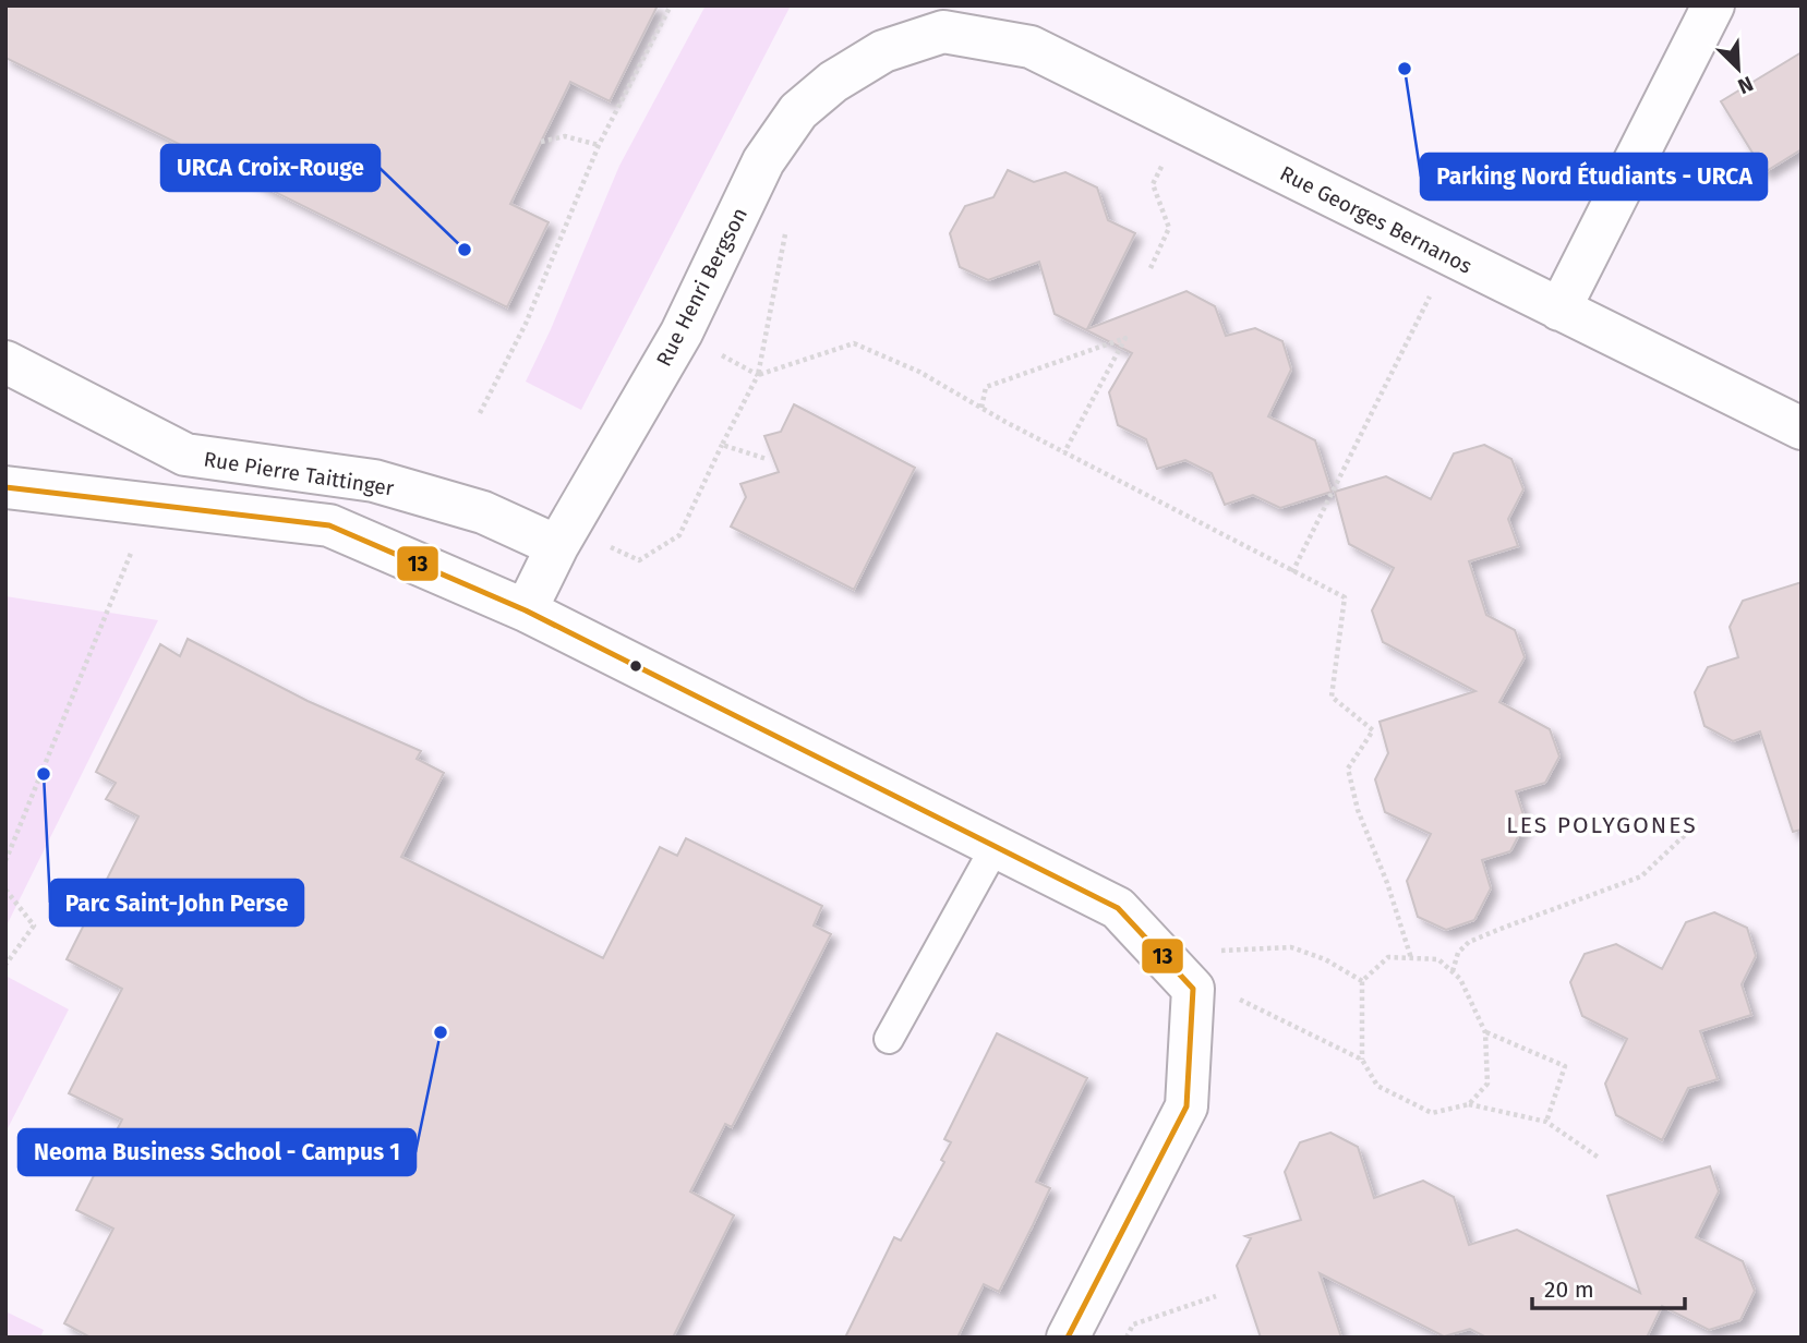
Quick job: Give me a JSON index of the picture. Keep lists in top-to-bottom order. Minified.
{"streets":{"street":["Rue Georges Bernanos","Rue Henri Bergson","Rue Pierre Taittinger"]},"crossings":[["Rue Georges Bernanos","Rue Henri Bergson"],["Rue Henri Bergson","Rue Pierre Taittinger"]],"districts":["LES POLYGONES"],"places":["Parking Nord Étudiants - URCA","URCA Croix-Rouge","Parc Saint-John Perse","Neoma Business School - Campus 1"],"lines":["transit line 13"],"scale_bar":"20 m","north":"bottom right"}
